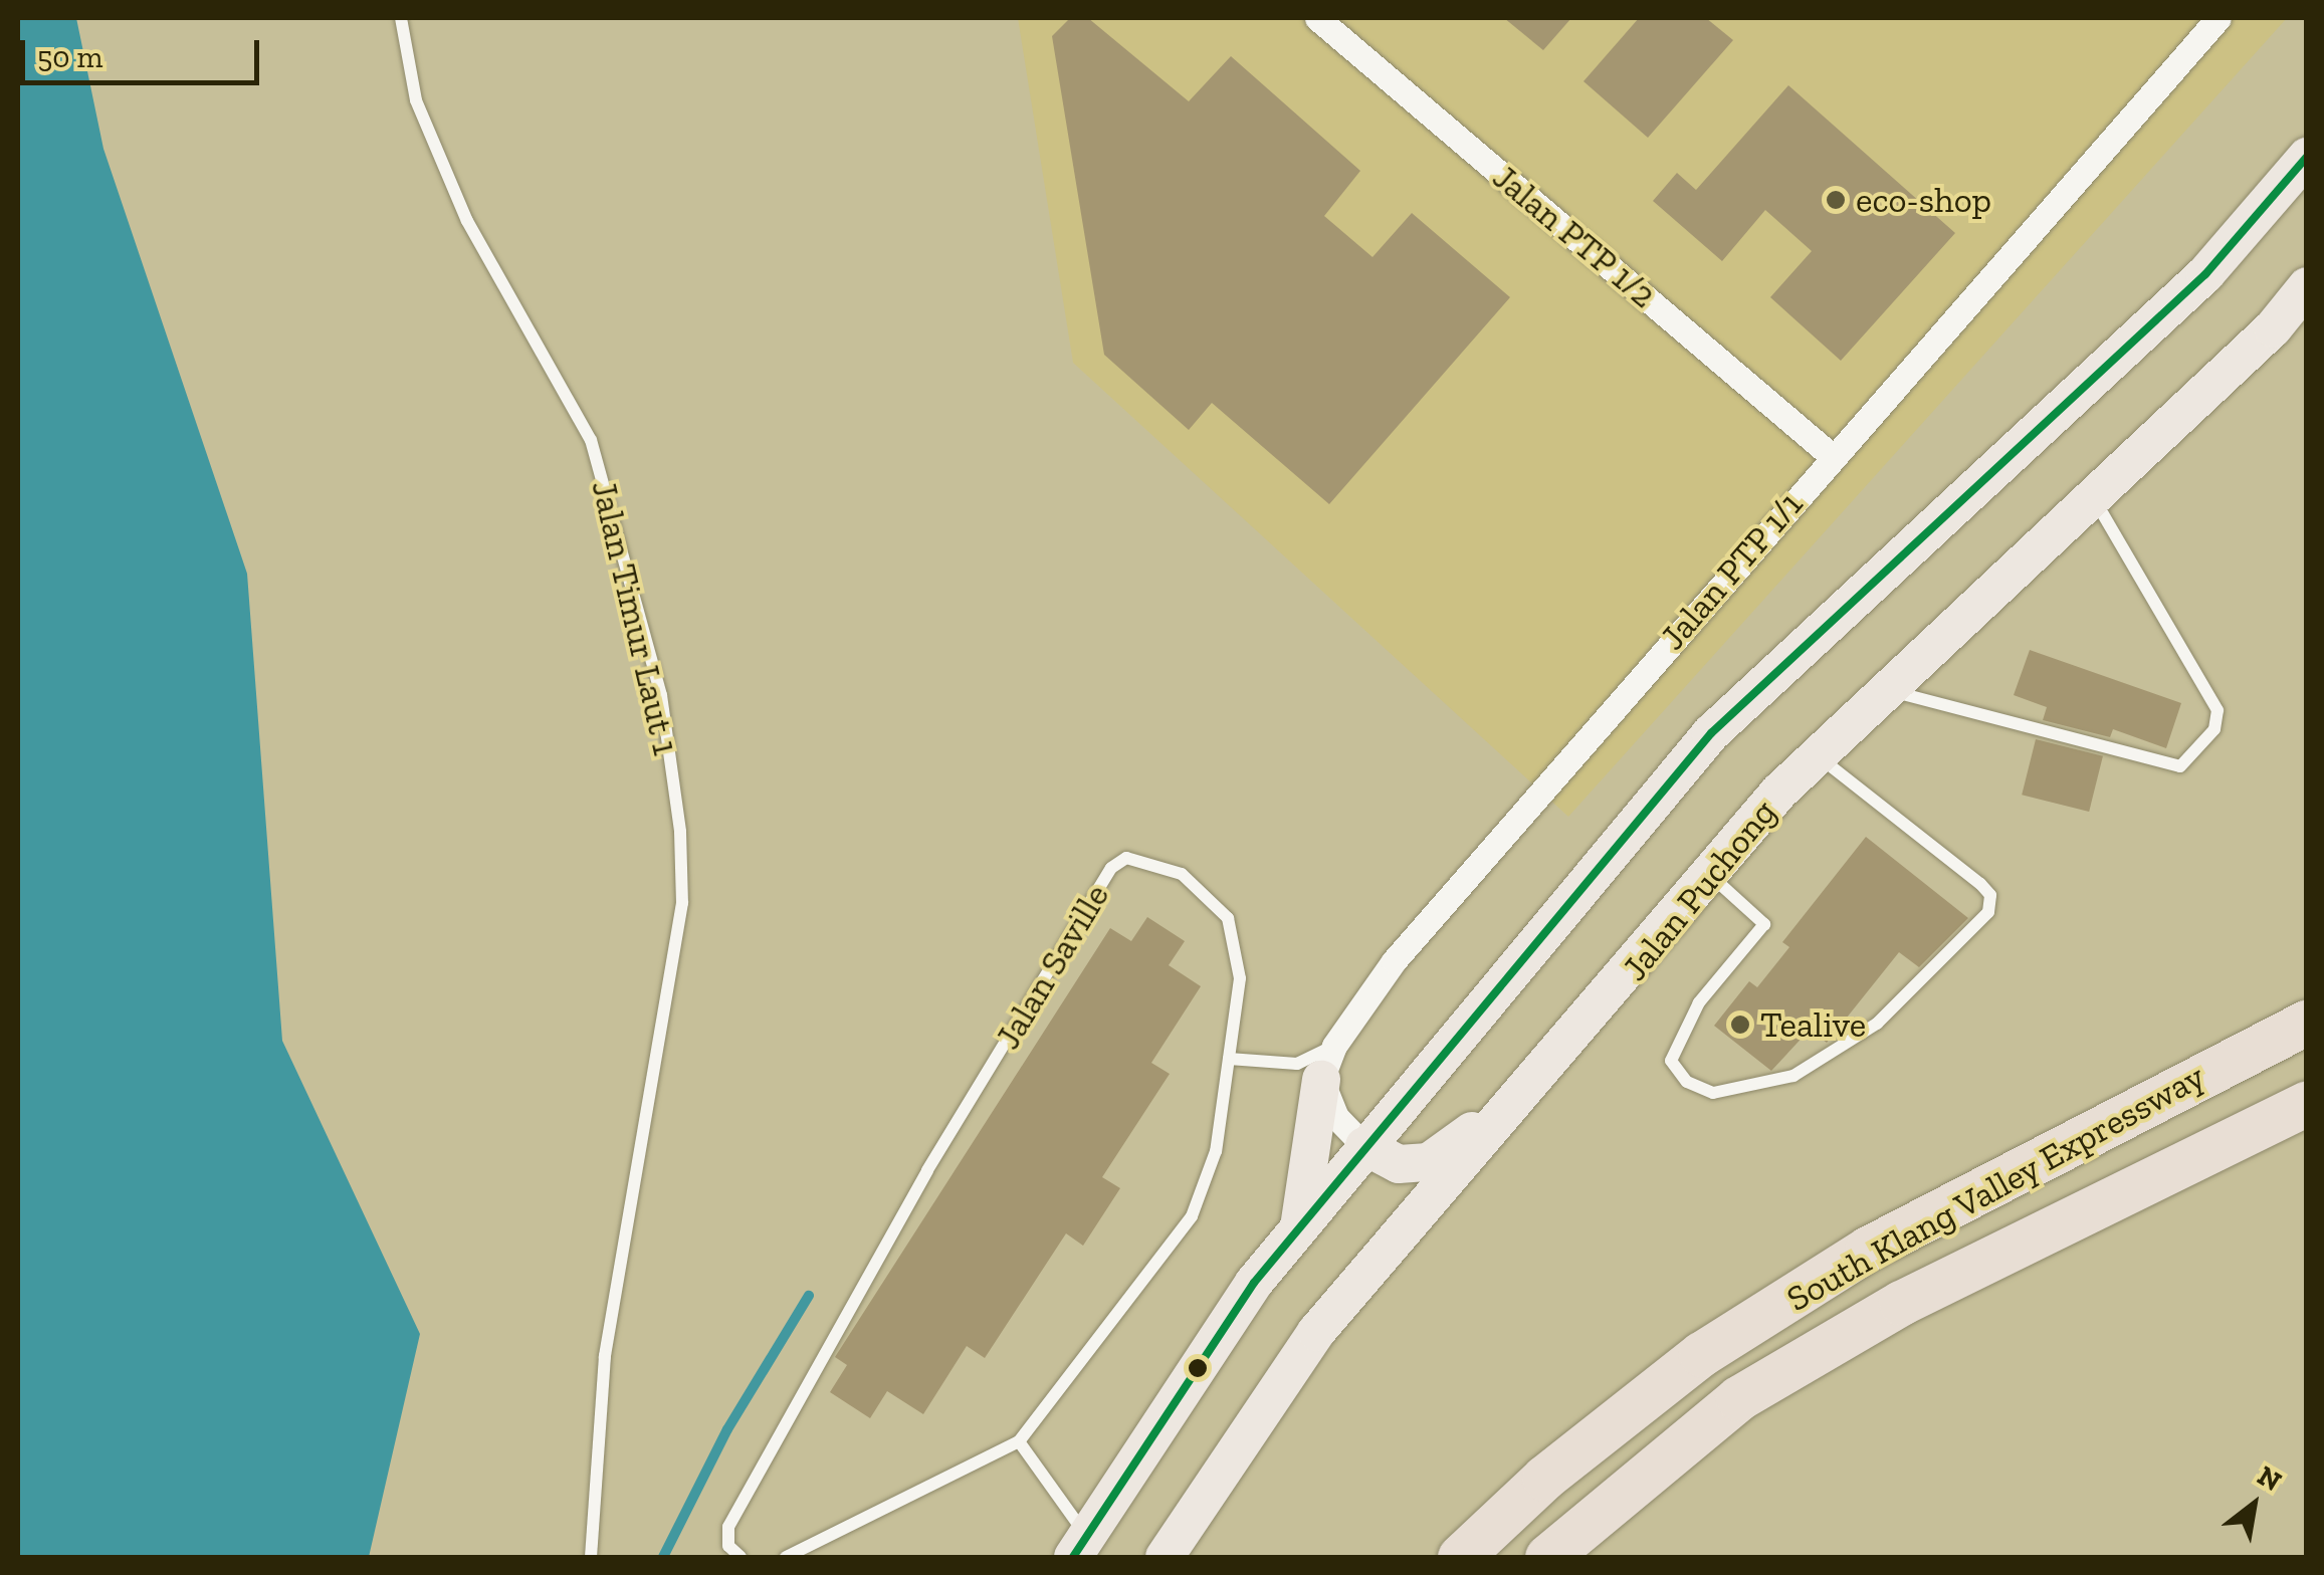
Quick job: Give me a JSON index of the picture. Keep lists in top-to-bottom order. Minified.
{"streets":{"highway":["South Klang Valley Expressway"],"main road":["Jalan Puchong"],"street":["Jalan PTP 1/2","Jalan PTP 1/1"],"lane":["Jalan Timur Laut 1","Jalan Saville"]},"crossings":[["Jalan PTP 1/2","Jalan PTP 1/1"]],"places":["eco-shop","Tealive"],"scale_bar":"50 m","north":"top right"}
